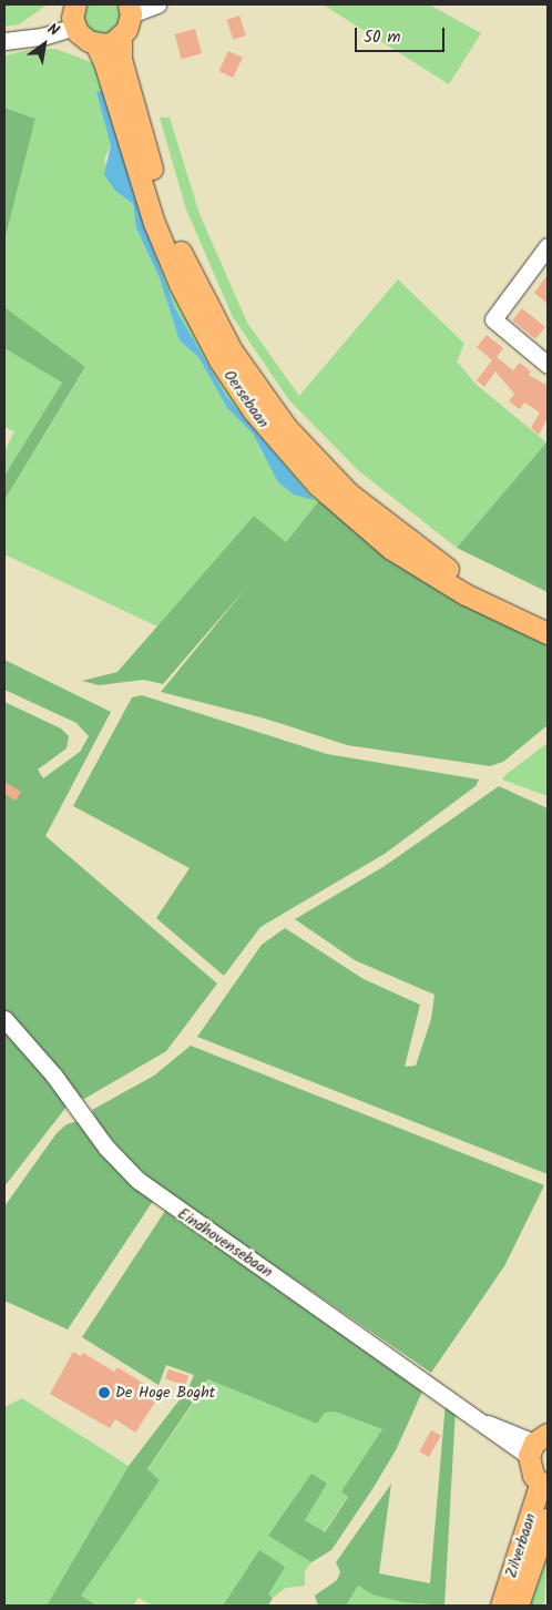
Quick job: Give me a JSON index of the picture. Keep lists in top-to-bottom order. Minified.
{"streets":{"main road":["Oersebaan","Zilverbaan"],"street":["Eindhovensebaan"]},"places":["De Hoge Boght"],"scale_bar":"50 m","north":"top right"}
